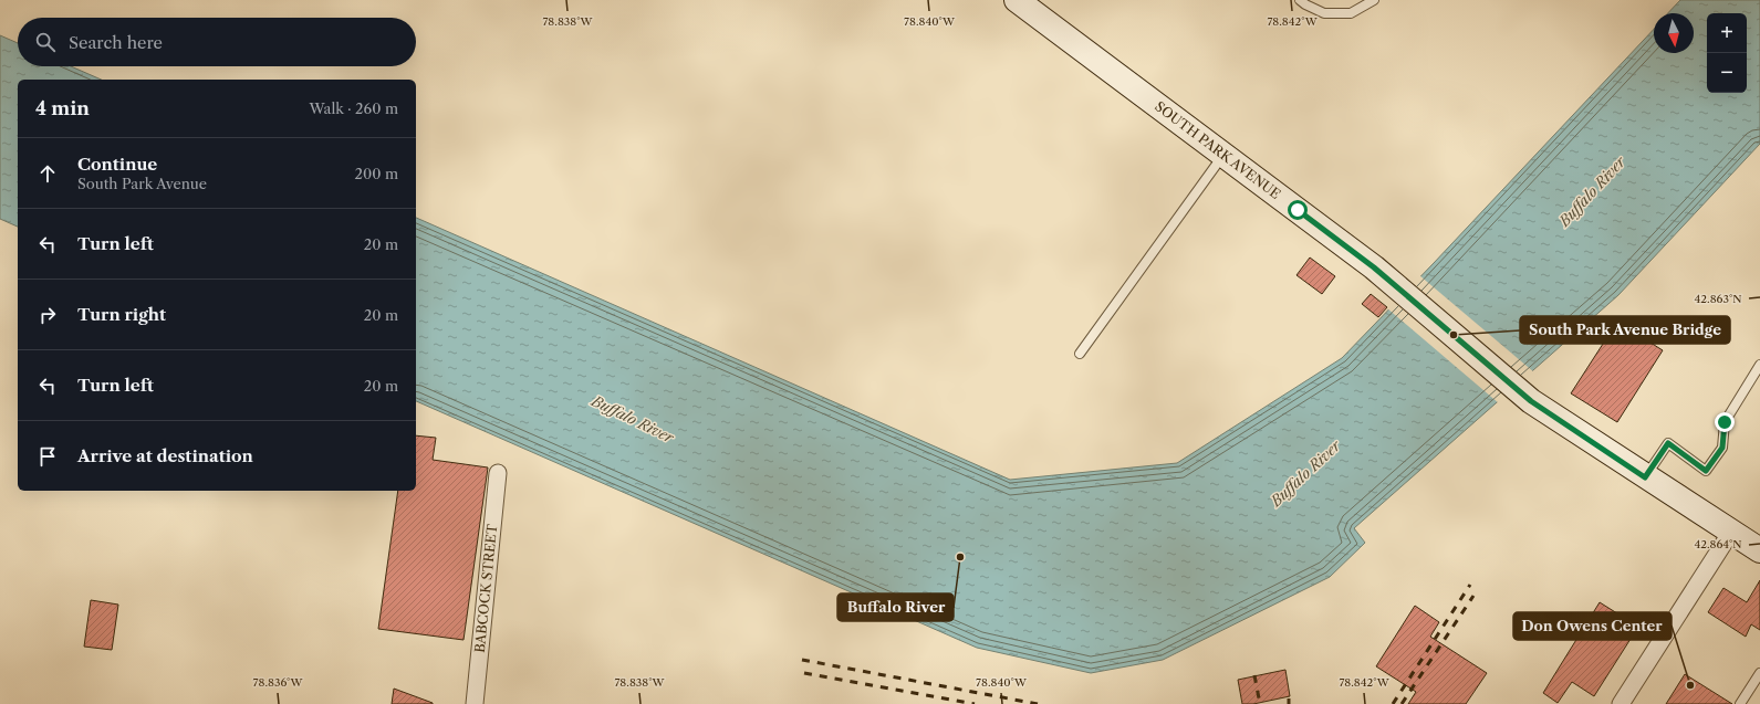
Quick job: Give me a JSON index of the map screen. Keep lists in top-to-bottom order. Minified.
{"streets":{"street":["SOUTH PARK AVENUE","BABCOCK STREET"]},"water":["Buffalo River"],"places":["South Park Avenue Bridge","Buffalo River","Don Owens Center"],"north":"bottom","page":{"map_buttons":["+","−"],"search":"Search here","heading":["4 min","Walk · 260 m"],"list":[["Continue","South Park Avenue","200 m"],["Turn left","20 m"],["Turn right","20 m"],["Turn left","20 m"],"Arrive at destination"]},"coordinates":["78.838°W","78.840°W","78.842°W","42.863°N","42.864°N","78.836°W"]}
